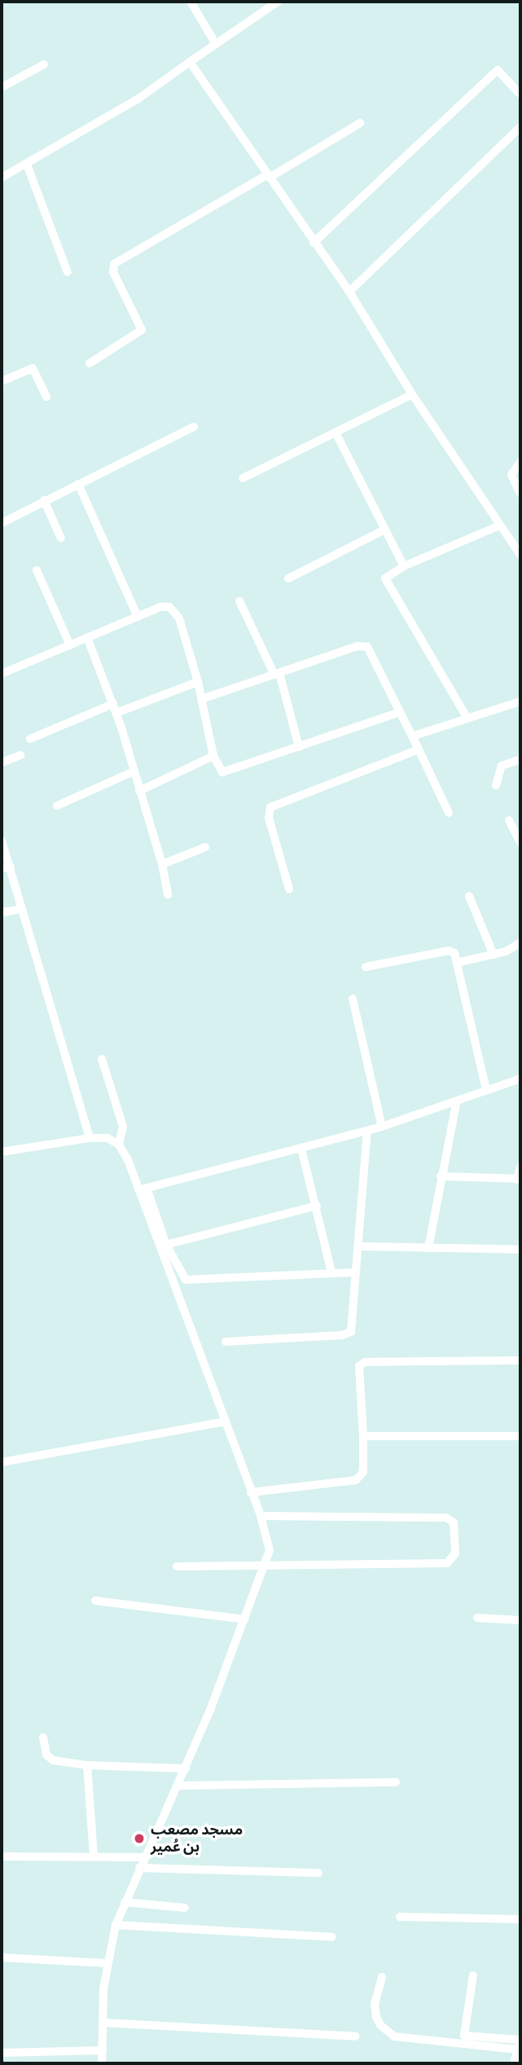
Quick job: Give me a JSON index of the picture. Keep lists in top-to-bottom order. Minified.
{"places":["مسجد مصعب بن عُمير"]}
